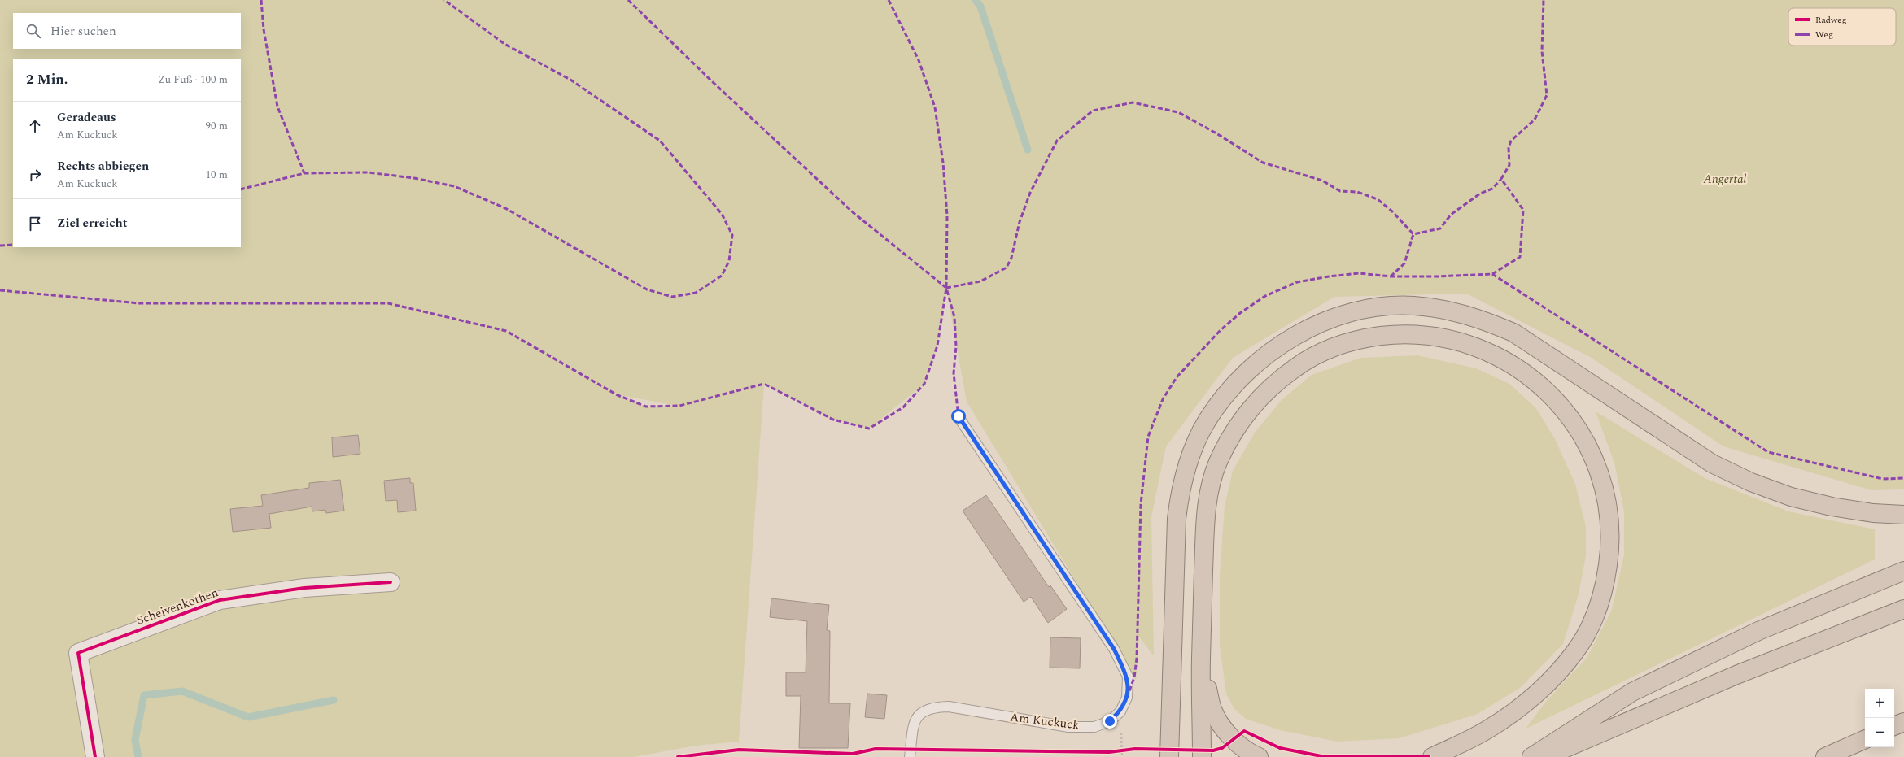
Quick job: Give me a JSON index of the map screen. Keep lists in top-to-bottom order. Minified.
{"streets":{"street":["Scheivenkothen"],"lane":["Am Kuckuck"]},"parks":["Angertal"],"legend":["Radweg","Weg"],"page":{"search":"Hier suchen","heading":["2 Min.","Zu Fuß · 100 m"],"list":[["Geradeaus","Am Kuckuck","90 m"],["Rechts abbiegen","Am Kuckuck","10 m"],"Ziel erreicht"],"map_buttons":["+","−"]}}
